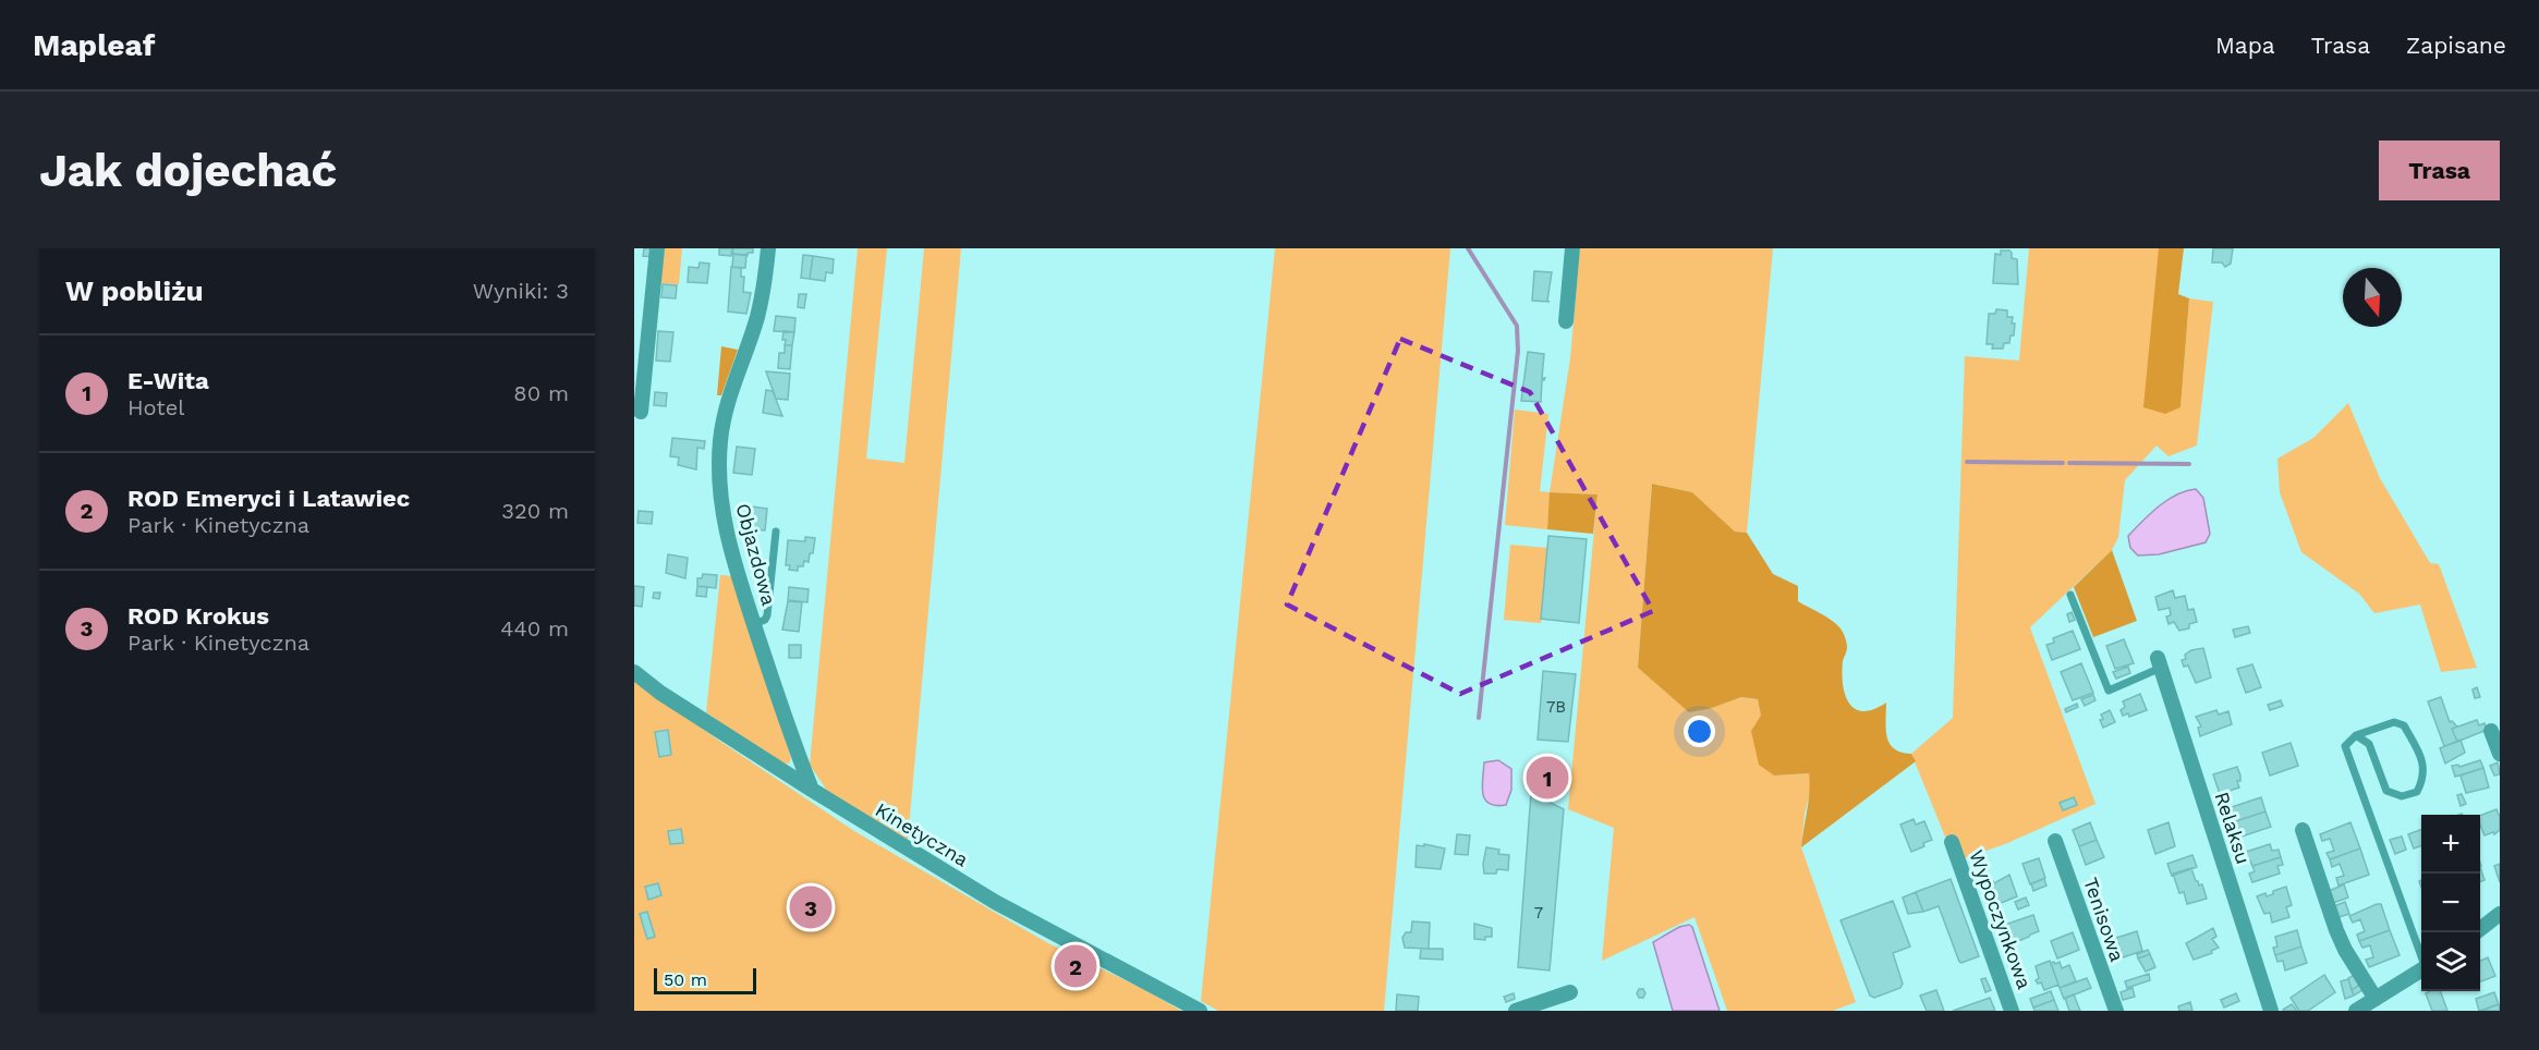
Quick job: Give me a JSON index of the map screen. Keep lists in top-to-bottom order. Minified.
{"streets":{"street":["Objazdowa","Relaksu","Kinetyczna","Wypoczynkowa","Tenisowa"]},"crossings":[["Objazdowa","Kinetyczna"]],"house_numbers":["7B","7"],"scale_bar":"50 m","north":"bottom","page":{"header":"Mapleaf","nav":["Mapa","Trasa","Zapisane"],"buttons":"Trasa","title":"Jak dojechać","heading":["W pobliżu","Wyniki: 3"],"list":[{"mark":"1","name":"E-Wita","note":"Hotel","value":"80 m"},{"mark":"2","name":"ROD Emeryci i Latawiec","note":"Park · Kinetyczna","value":"320 m"},{"mark":"3","name":"ROD Krokus","note":"Park · Kinetyczna","value":"440 m"}],"pins":["1","3","2"],"map_buttons":["+","−"],"scale":"50 m"}}
